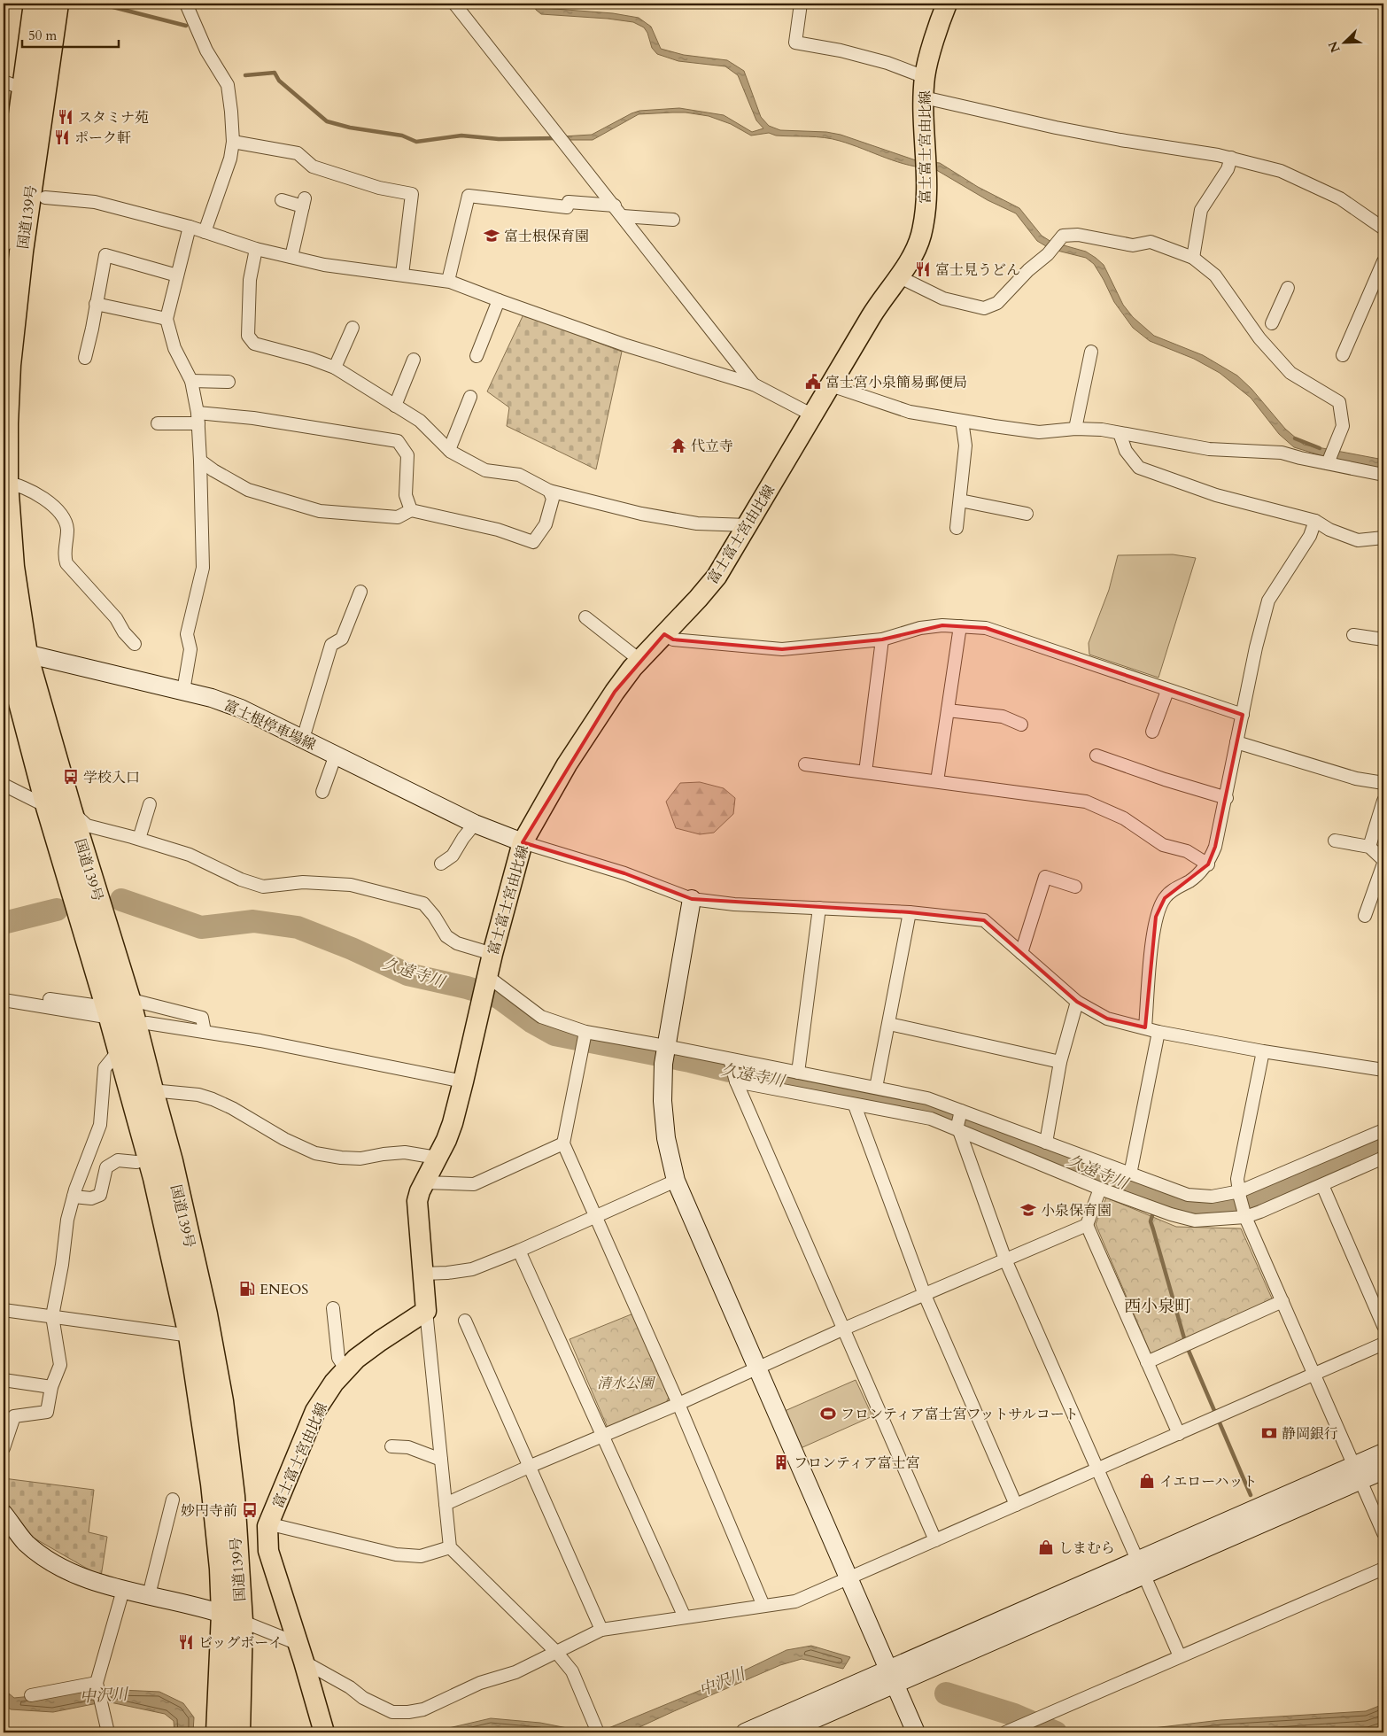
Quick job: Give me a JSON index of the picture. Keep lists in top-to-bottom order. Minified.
{"streets":{"highway":["国道139号"],"main road":["富士富士宮由比線"],"street":["富士根停車場線"]},"crossings":[["富士富士宮由比線","富士根停車場線"],["国道139号","富士根停車場線"]],"districts":["西小泉町"],"water":["久遠寺川","中沢川"],"parks":["清水公園"],"places":{"restaurant":["スタミナ苑","ポーク軒","富士見うどん","ビッグボーイ"],"school or university":["富士根保育園","小泉保育園"],"public building":["富士宮小泉簡易郵便局"],"temple":["代立寺"],"bus stop":["学校入口","妙円寺前"],"fuel station":["ENEOS"],"sports":["フロンティア富士宮フットサルコート"],"bank":["静岡銀行"],"building":["フロンティア富士宮"],"shop":["イエローハット","しまむら"]},"scale_bar":"50 m","north":"bottom left"}
